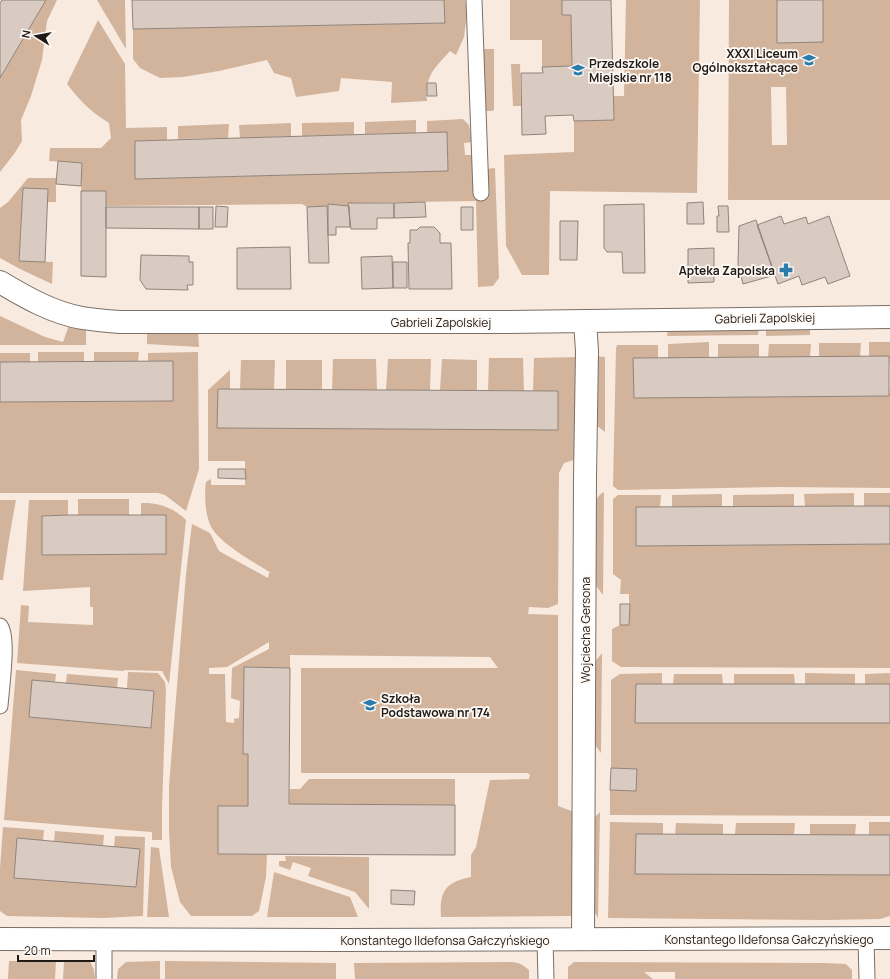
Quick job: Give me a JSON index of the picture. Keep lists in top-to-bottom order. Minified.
{"streets":{"street":["Gabrieli Zapolskiej","Wojciecha Gersona","Konstantego Ildefonsa Gałczyńskiego"]},"crossings":[["Gabrieli Zapolskiej","Wojciecha Gersona"],["Wojciecha Gersona","Konstantego Ildefonsa Gałczyńskiego"]],"places":{"school or university":["XXXI Liceum Ogólnokształcące","Przedszkole Miejskie nr 118","Szkoła Podstawowa nr 174"],"pharmacy":["Apteka Zapolska"]},"scale_bar":"20 m","north":"left"}
